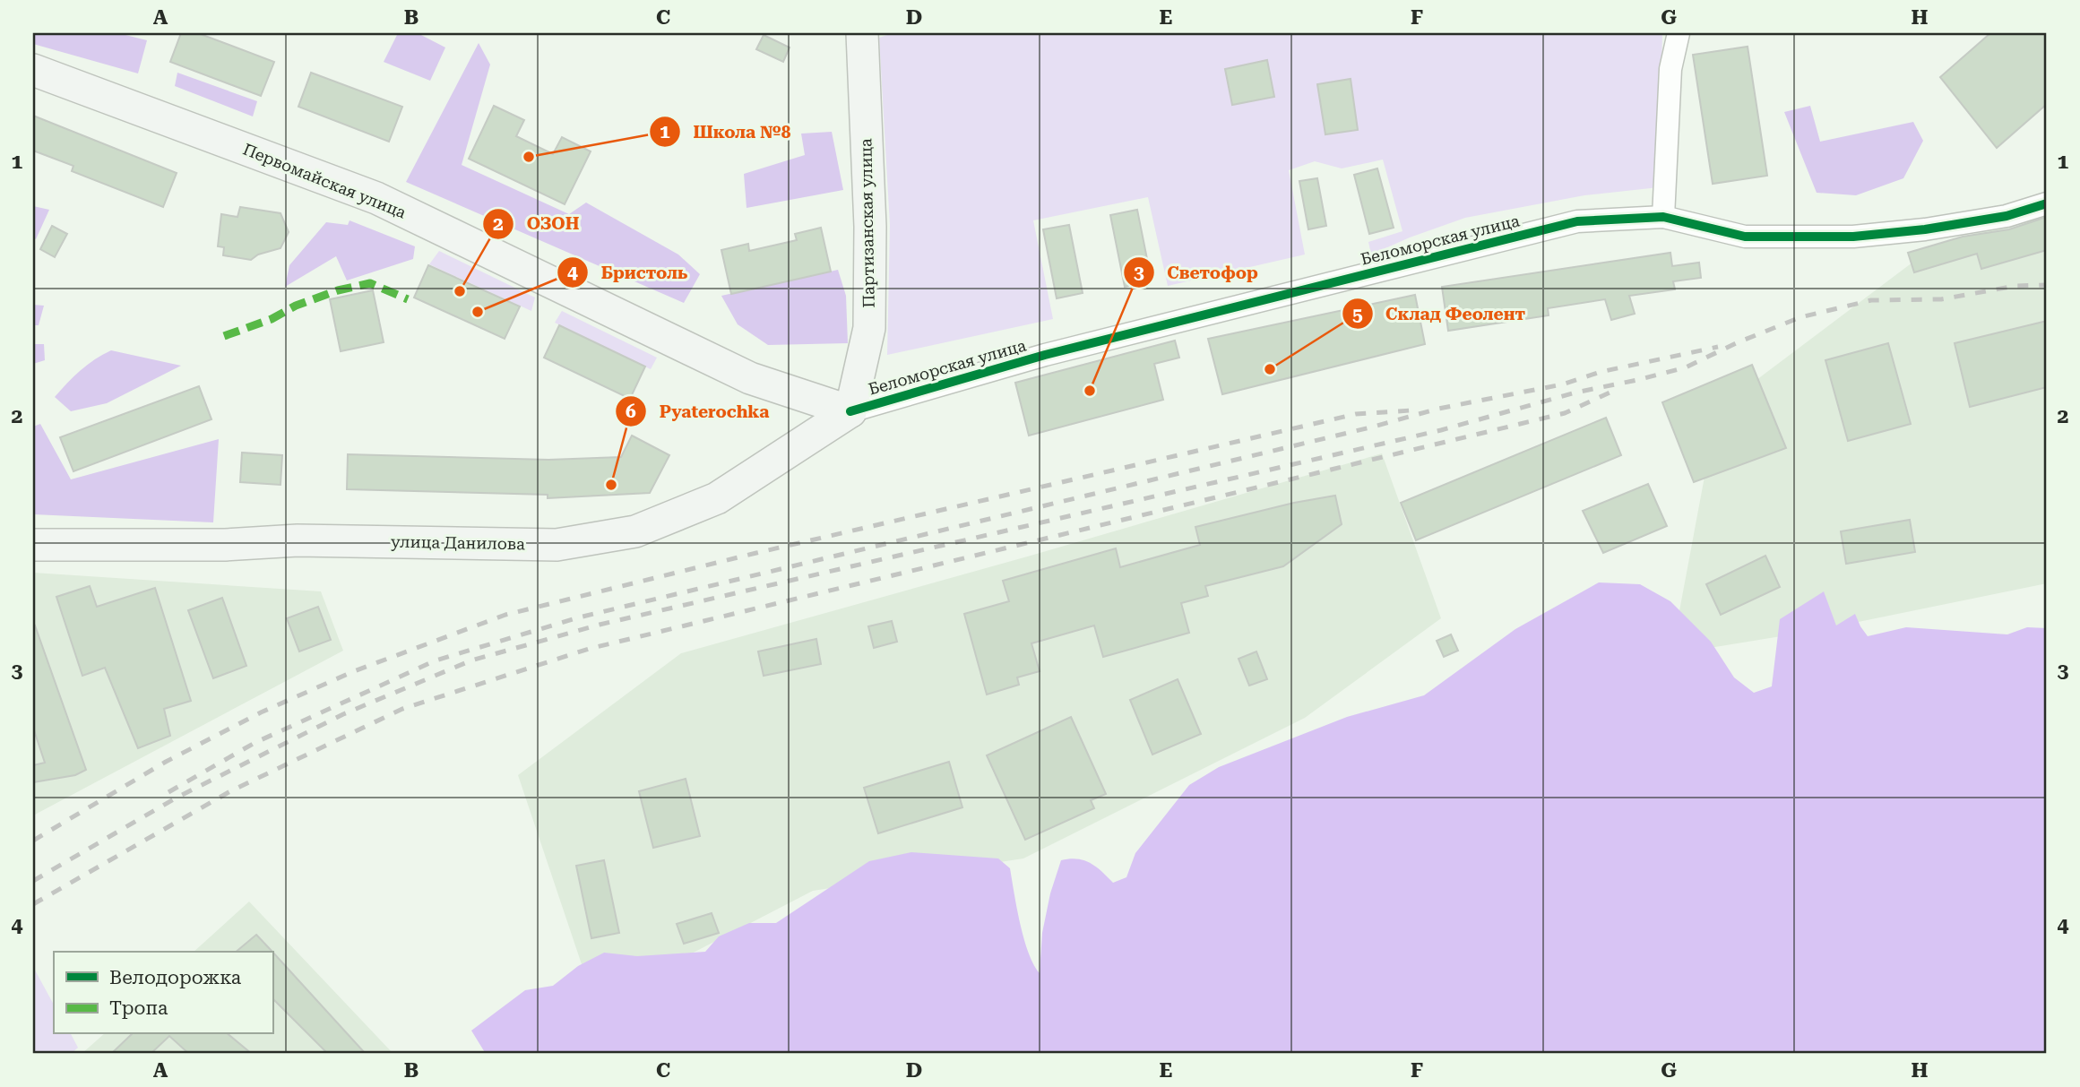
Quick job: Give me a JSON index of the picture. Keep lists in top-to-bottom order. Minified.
{"streets":{"main road":["Первомайская улица","Партизанская улица","улица Данилова"],"street":["Беломорская улица"]},"crossings":[["Первомайская улица","Партизанская улица"],["Первомайская улица","Беломорская улица"],["Первомайская улица","улица Данилова"],["Партизанская улица","Беломорская улица"],["Партизанская улица","улица Данилова"],["Беломорская улица","улица Данилова"]],"places":["Школа №8","ОЗОН","Бристоль","Склад Феолент","Светофор","Pyaterochka"],"legend":["Велодорожка","Тропа"],"grid":{"columns":["A","B","C","D","E","F","G","H"],"rows":["1","2","3","4"]}}
